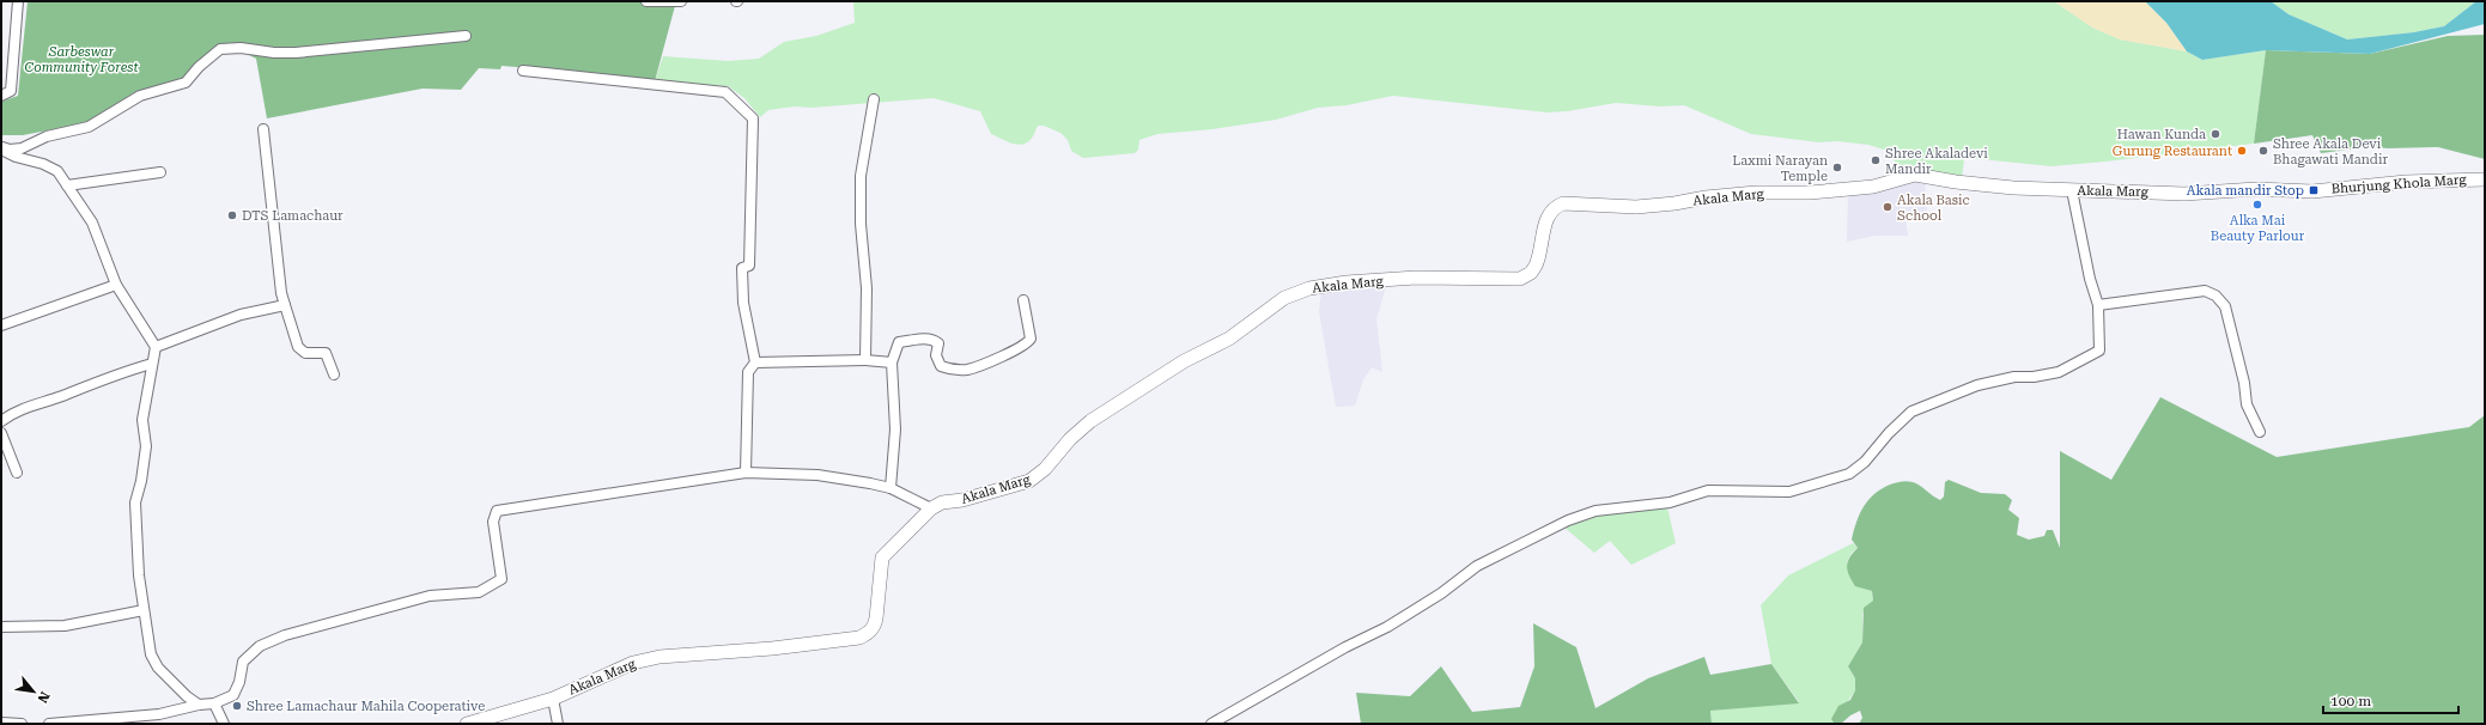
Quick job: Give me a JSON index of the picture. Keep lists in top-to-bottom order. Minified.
{"streets":{"main road":["Bhurjung Khola Marg","Akala Marg"]},"crossings":[["Bhurjung Khola Marg","Akala Marg"]],"parks":["Sarbeswar Community Forest"],"places":{"other":["Hawan Kunda","Gurung Restaurant","Shree Akala Devi Bhagawati Mandir","Shree Akaladevi Mandir","Laxmi Narayan Temple","Alka Mai Beauty Parlour","Akala Basic School","DTS Lamachaur","Shree Lamachaur Mahila Cooperative"],"transit":["Akala mandir Stop"]},"scale_bar":"100 m","north":"bottom right"}
